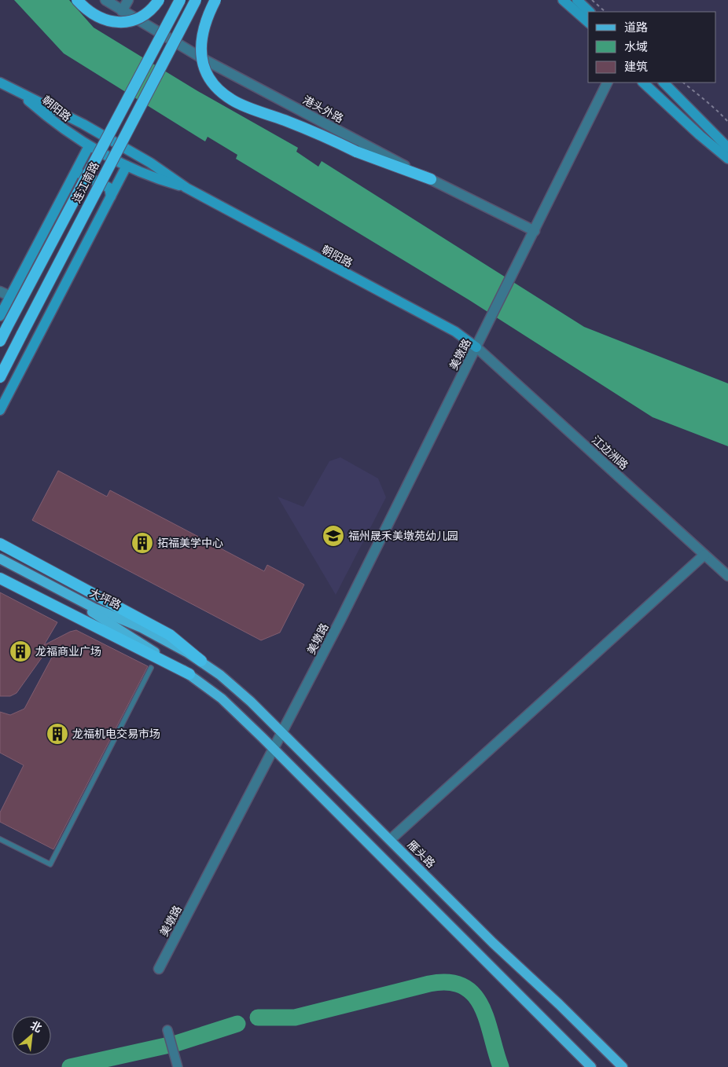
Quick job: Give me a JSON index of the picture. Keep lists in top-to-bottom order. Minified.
{"streets":{"highway":["连江南路"],"main road":["朝阳路","大坪路","雁头路"],"street":["港头外路","美墩路","江边洲路"]},"crossings":[["朝阳路","美墩路"],["朝阳路","江边洲路"],["港头外路","美墩路"],["美墩路","江边洲路"],["美墩路","雁头路"],["大坪路","雁头路"]],"places":{"school or university":["福州晟禾美墩苑幼儿园"],"building":["拓福美学中心","龙福商业广场","龙福机电交易市场"]},"legend":["道路","水域","建筑"],"north":"top right"}
